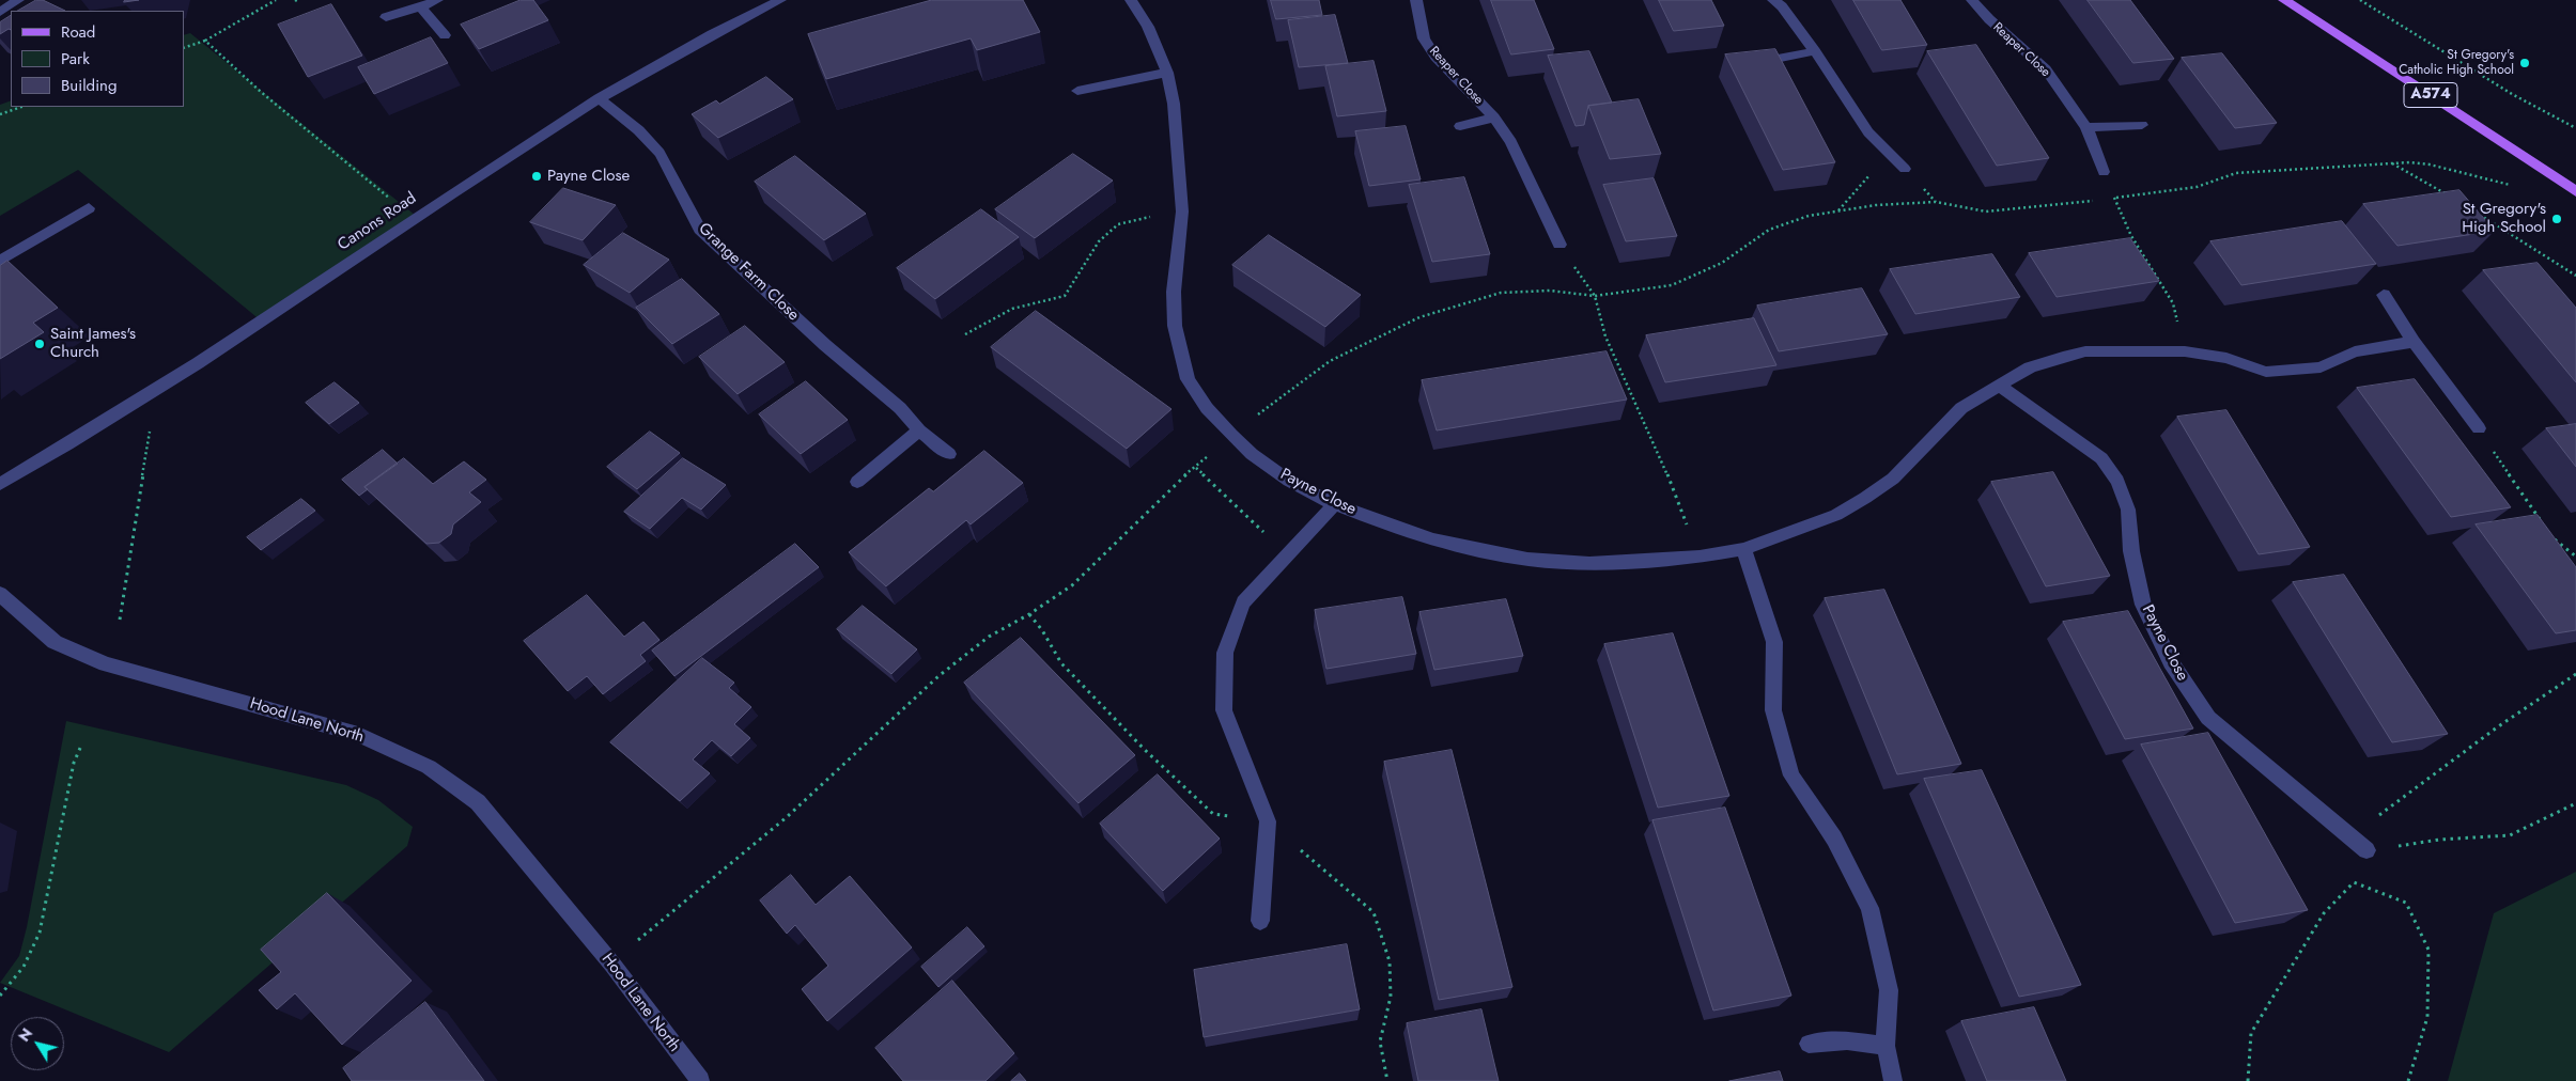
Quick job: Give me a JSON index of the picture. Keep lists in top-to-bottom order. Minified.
{"streets":{"main road":["A574"],"street":["Reaper Close","Canons Road","Grange Farm Close","Payne Close","Hood Lane North"]},"crossings":[["Canons Road","Grange Farm Close"]],"places":["St Gregory's Catholic High School","Payne Close","St Gregory's High School","Saint James's Church"],"legend":["Road","Park","Building"],"north":"top left"}
